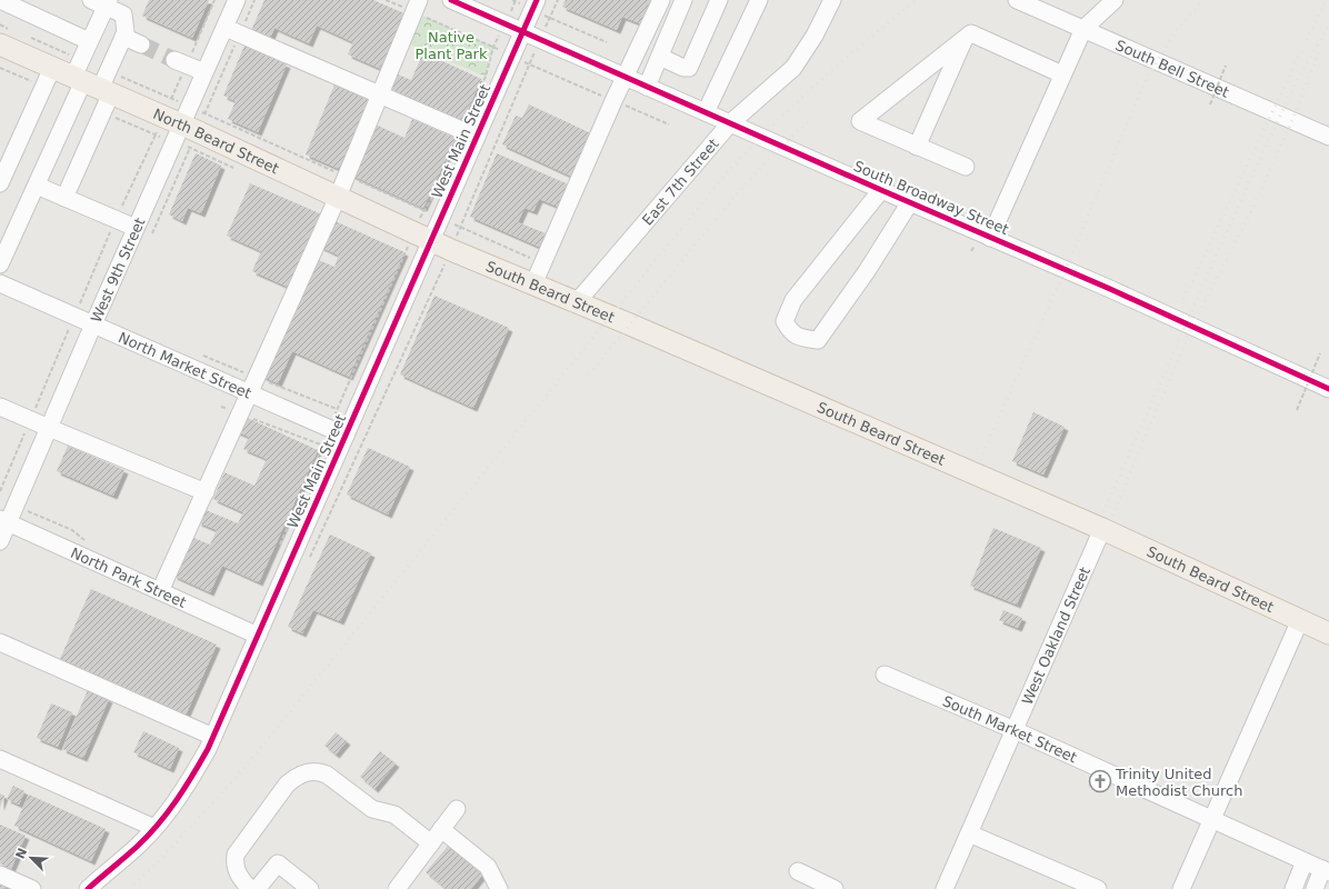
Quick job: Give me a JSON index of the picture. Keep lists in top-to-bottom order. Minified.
{"streets":{"main road":["North Beard Street","South Beard Street"],"street":["South Bell Street","West Main Street","East 7th Street","South Broadway Street","West 9th Street","North Market Street","North Park Street","West Oakland Street","South Market Street"]},"crossings":[["North Beard Street","West Main Street"],["North Beard Street","West 9th Street"],["North Beard Street","South Beard Street"],["West Main Street","South Broadway Street"],["West Main Street","South Beard Street"],["West Main Street","North Market Street"],["West Main Street","North Park Street"],["East 7th Street","South Broadway Street"],["East 7th Street","South Beard Street"],["West 9th Street","North Market Street"],["West 9th Street","North Park Street"],["South Beard Street","West Oakland Street"],["West Oakland Street","South Market Street"]],"parks":["Native Plant Park"],"places":{"church":["Trinity United Methodist Church"]},"north":"top left"}
